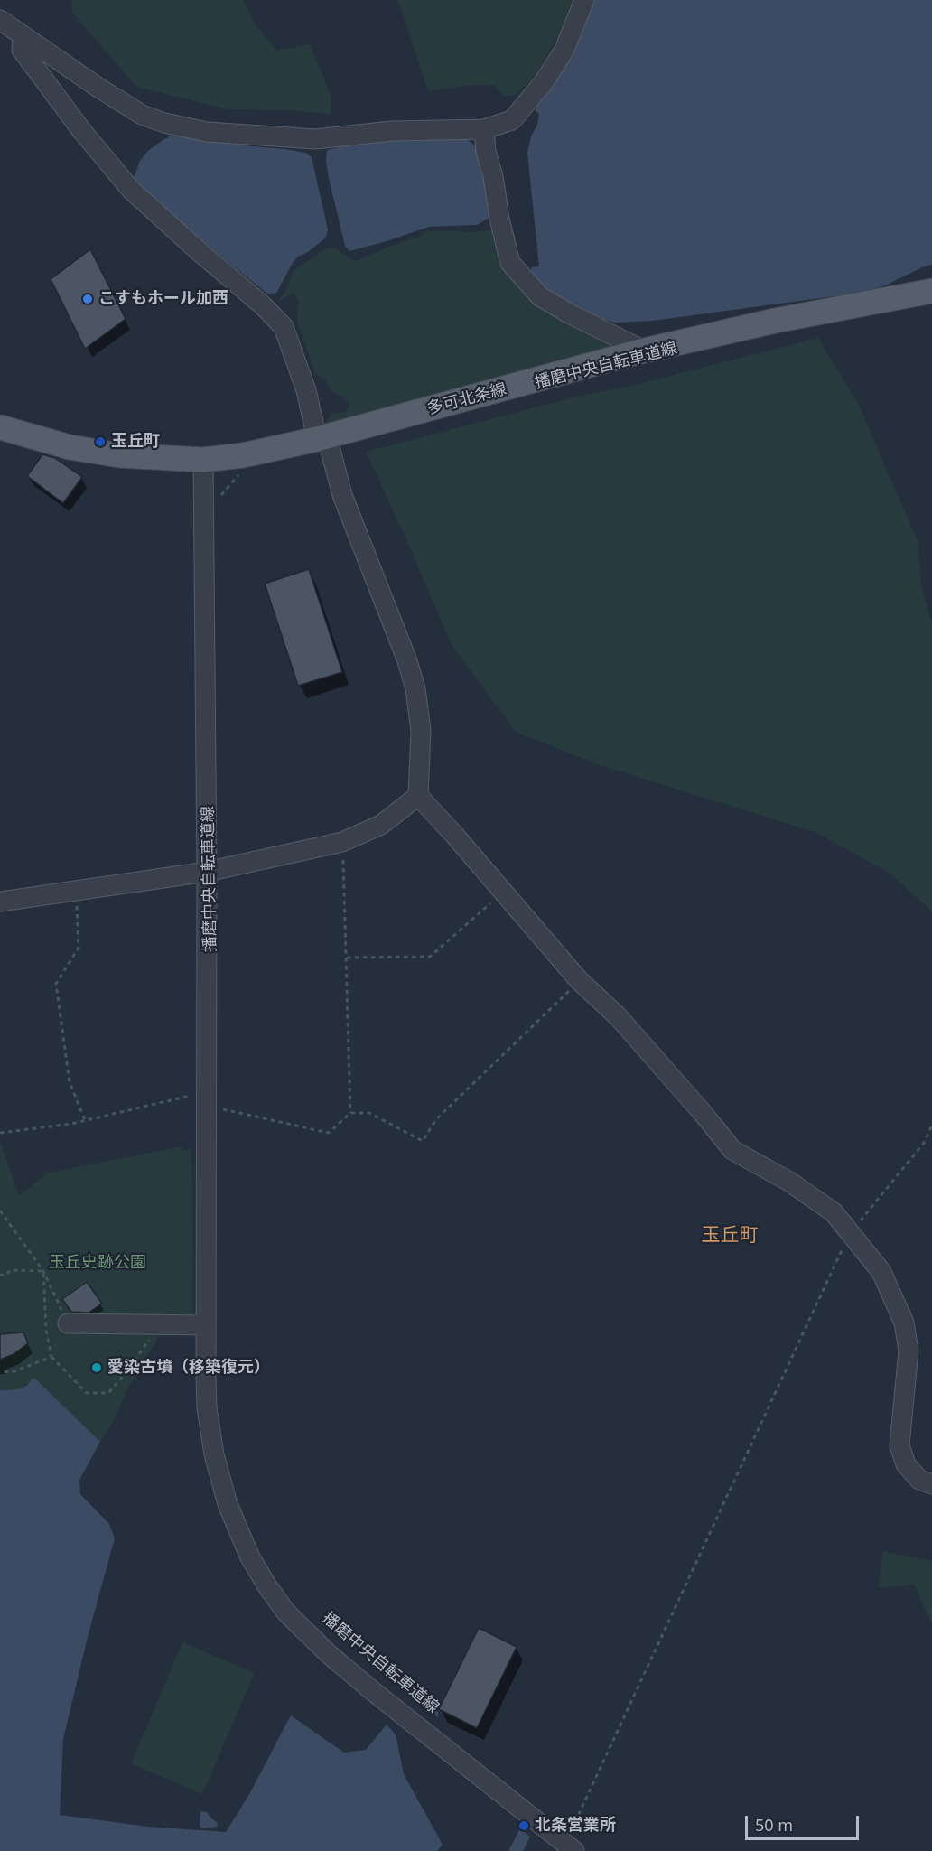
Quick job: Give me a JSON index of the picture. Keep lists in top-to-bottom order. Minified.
{"streets":{"main road":["多可北条線"]},"districts":["玉丘町"],"parks":["玉丘史跡公園"],"places":["こすもホール加西","玉丘町","愛染古墳（移築復元）","北条営業所"],"scale_bar":"50 m"}
